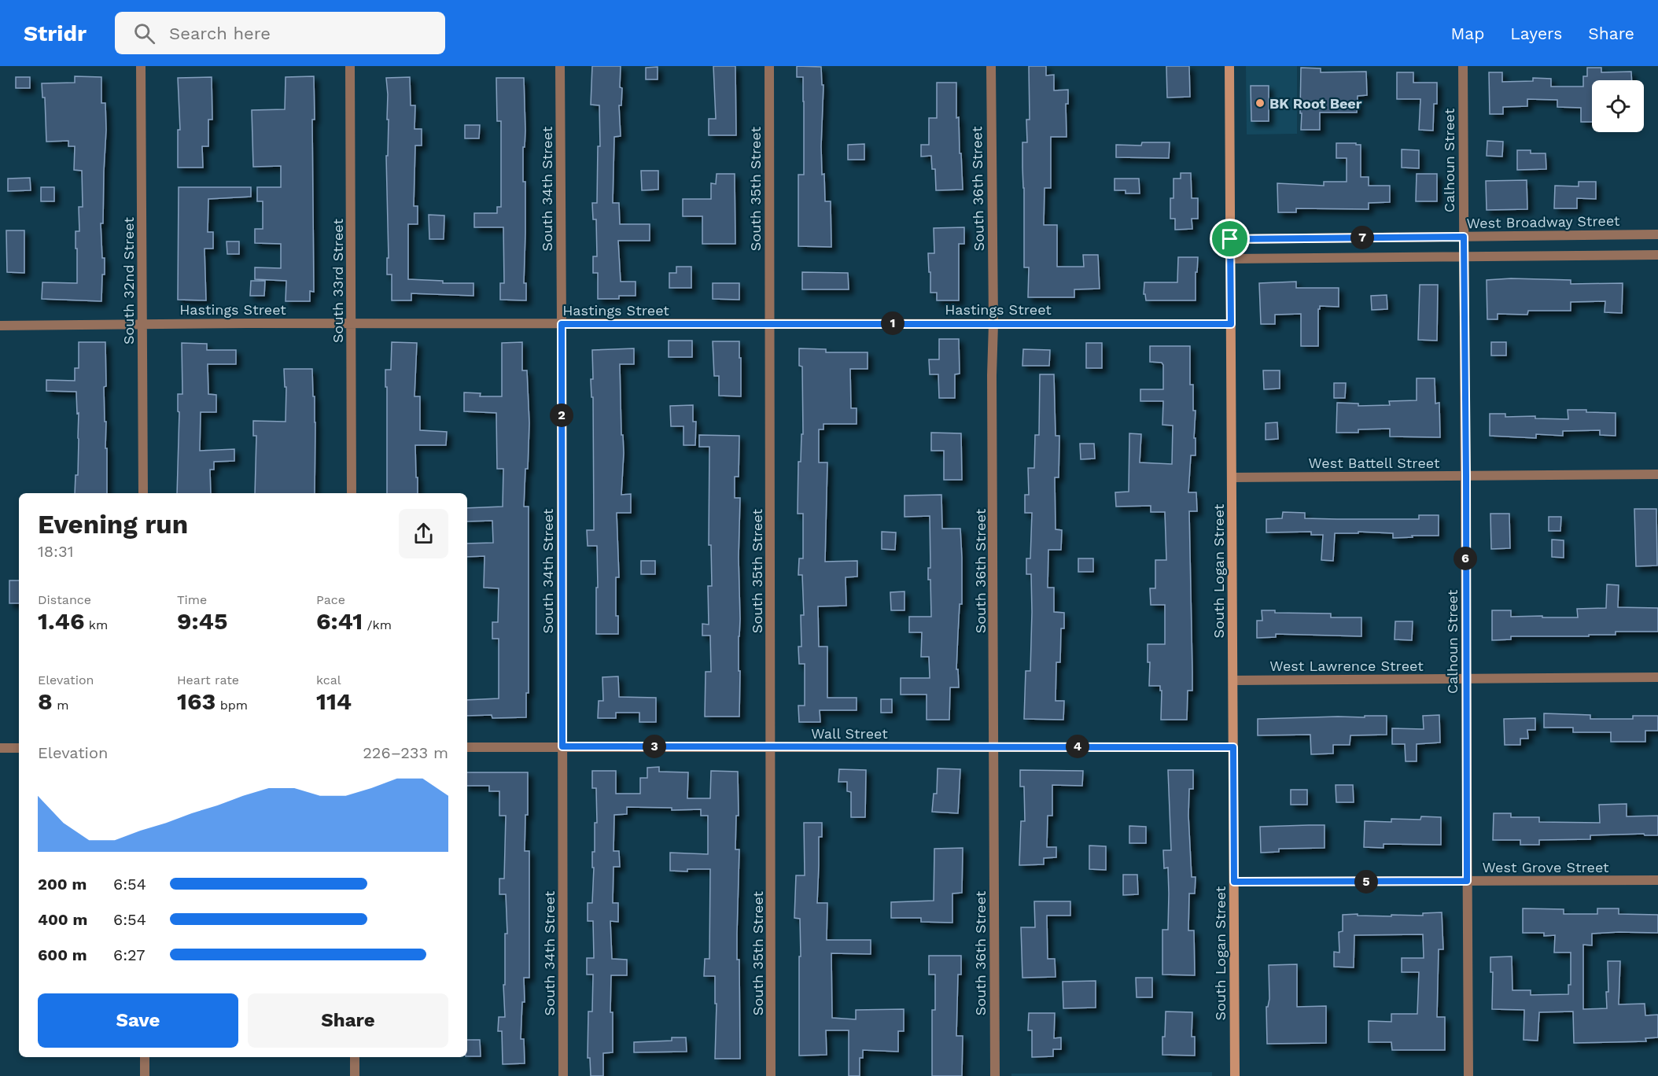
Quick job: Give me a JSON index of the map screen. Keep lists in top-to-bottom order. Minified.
{"streets":{"street":["Calhoun Street","South 34th Street","South 35th Street","South 36th Street","West Broadway Street","South 32nd Street","South 33rd Street","Hastings Street","West Battell Street","South Logan Street","West Lawrence Street","Wall Street","West Grove Street"]},"crossings":[["Calhoun Street","West Broadway Street"],["Calhoun Street","West Battell Street"],["Calhoun Street","West Lawrence Street"],["Calhoun Street","West Grove Street"],["South 34th Street","Hastings Street"],["South 34th Street","Wall Street"],["South 35th Street","Hastings Street"],["South 35th Street","Wall Street"],["South 36th Street","Hastings Street"],["South 36th Street","Wall Street"],["West Broadway Street","South Logan Street"],["South 32nd Street","Hastings Street"],["South 33rd Street","Hastings Street"],["Hastings Street","South Logan Street"],["West Battell Street","South Logan Street"],["South Logan Street","West Lawrence Street"],["South Logan Street","Wall Street"],["South Logan Street","West Grove Street"]],"places":["BK Root Beer"],"page":{"header":"Stridr","search":"Search here","nav":["Map","Layers","Share"],"pins":["7","1","2","6","3","4","5"],"heading":["Evening run","18:31"],"stats":[["Distance","1.46 km"],["Time","9:45"],["Pace","6:41 /km"],["Elevation","8 m"],["Heart rate","163 bpm"],["kcal","114"]],"chart":["Elevation","226–233 m"],"list":[{"name":"200 m","note":"6:54"},{"name":"400 m","note":"6:54"},{"name":"600 m","note":"6:27"}],"buttons":["Save","Share"]}}
